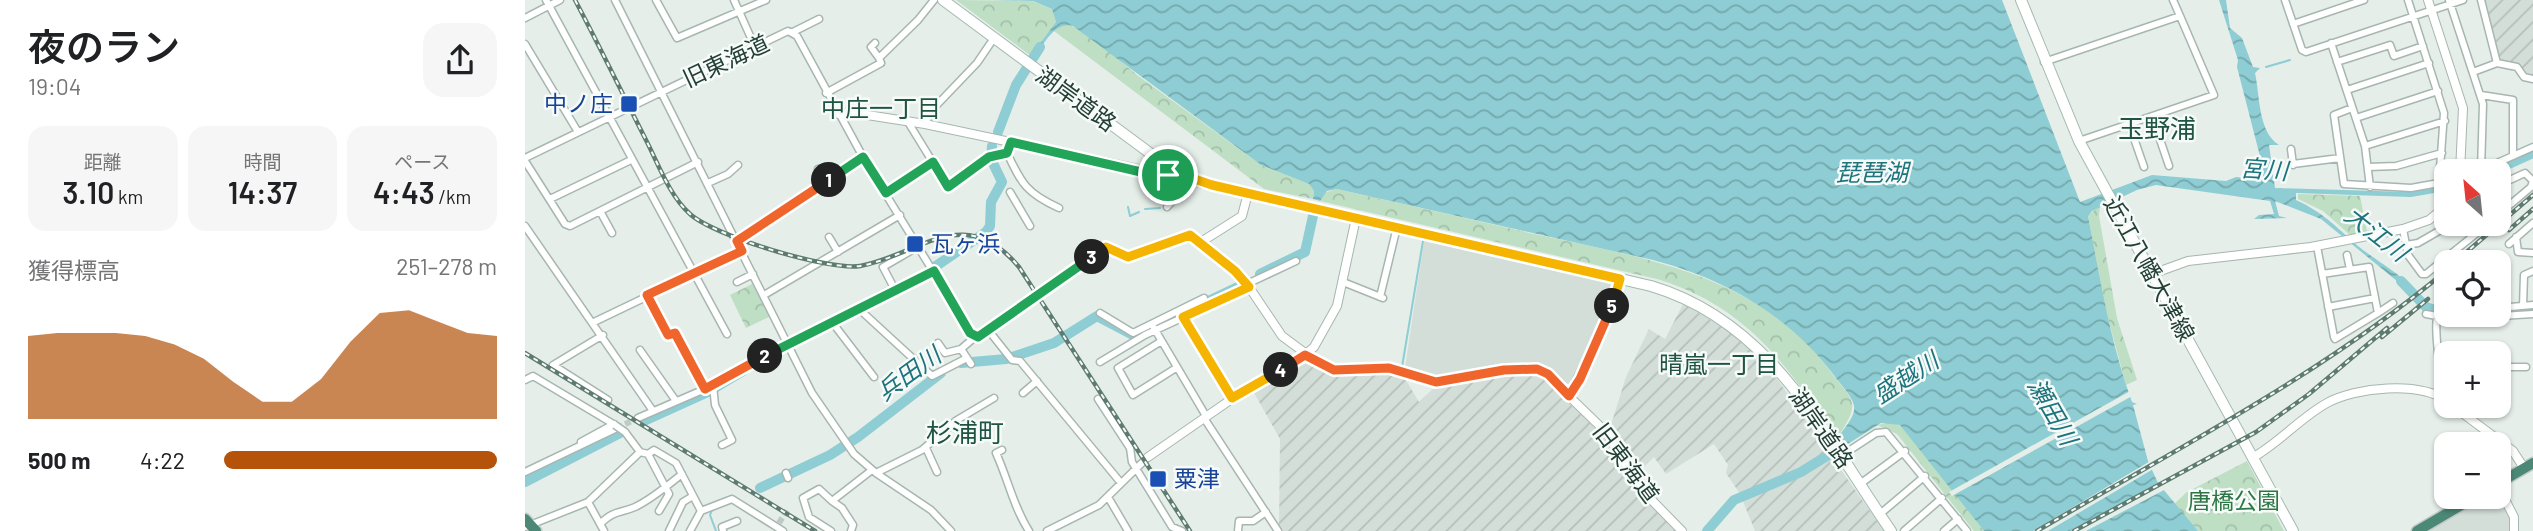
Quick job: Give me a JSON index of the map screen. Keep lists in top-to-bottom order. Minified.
{"streets":{"main road":["湖岸道路","近江八幡大津線"],"street":["旧東海道"]},"districts":["中庄一丁目","玉野浦","晴嵐一丁目","杉浦町"],"water":["宮川","琵琶湖","大江川","兵田川","盛越川","瀬田川"],"parks":["唐橋公園"],"places":{"transit":["中ノ庄","瓦ヶ浜","粟津"]},"north":"top left","page":{"heading":["夜のラン","19:04"],"stats":[["距離","3.10 km"],["時間","14:37"],["ペース","4:43 /km"]],"map_buttons":["+","−"],"pins":["1","3","5","2","4"],"chart":["獲得標高","251–278 m"],"list":[{"name":"500 m","note":"4:22"}]}}
